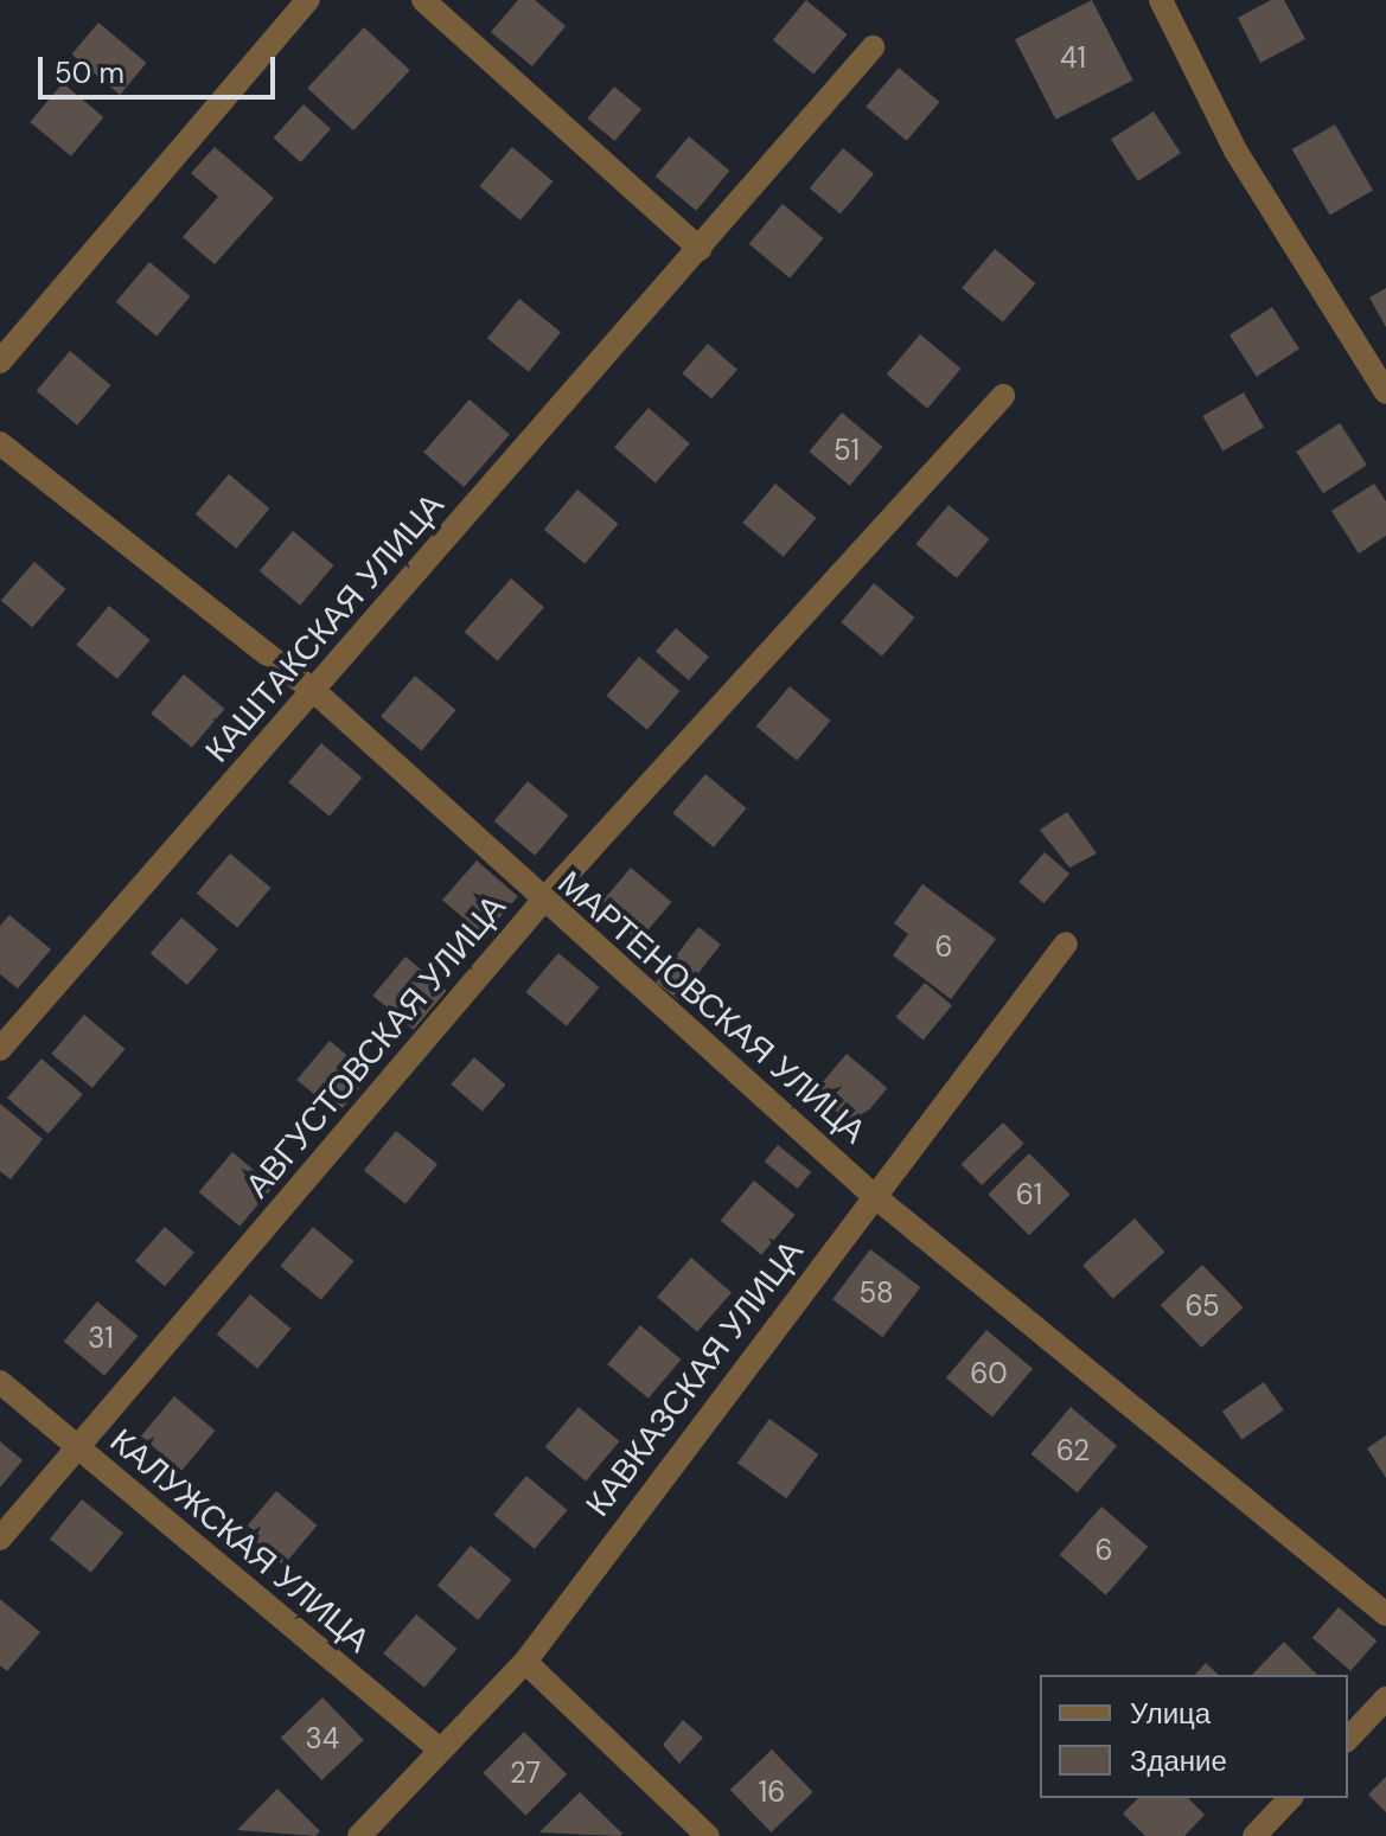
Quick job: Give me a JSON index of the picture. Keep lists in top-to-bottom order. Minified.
{"streets":{"street":["КАШТАКСКАЯ УЛИЦА","МАРТЕНОВСКАЯ УЛИЦА","АВГУСТОВСКАЯ УЛИЦА","КАВКАЗСКАЯ УЛИЦА","КАЛУЖСКАЯ УЛИЦА"]},"crossings":[["КАШТАКСКАЯ УЛИЦА","МАРТЕНОВСКАЯ УЛИЦА"],["МАРТЕНОВСКАЯ УЛИЦА","АВГУСТОВСКАЯ УЛИЦА"],["МАРТЕНОВСКАЯ УЛИЦА","КАВКАЗСКАЯ УЛИЦА"],["АВГУСТОВСКАЯ УЛИЦА","КАЛУЖСКАЯ УЛИЦА"],["КАВКАЗСКАЯ УЛИЦА","КАЛУЖСКАЯ УЛИЦА"]],"house_numbers":["41","51","6","61","58","65","31","60","62","6","34","27","16"],"legend":["Улица","Здание"],"scale_bar":"50 m"}
